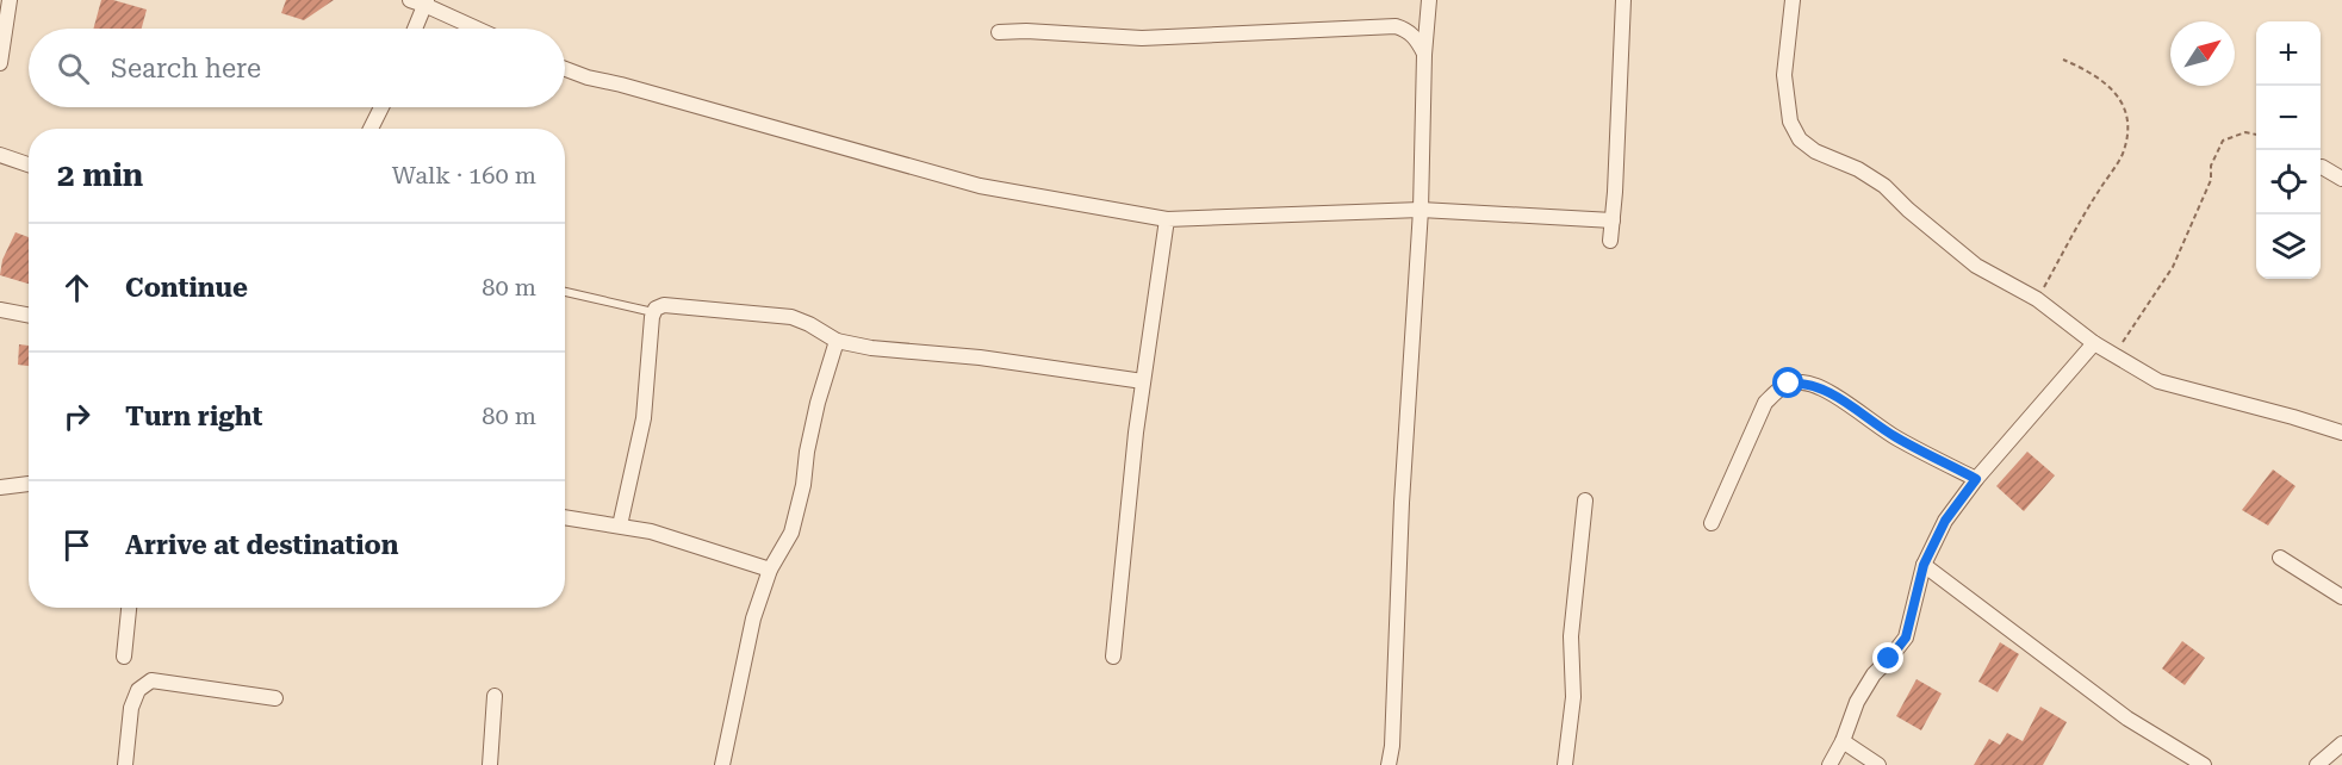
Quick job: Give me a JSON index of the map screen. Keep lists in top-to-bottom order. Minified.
{"north":"top right","page":{"map_buttons":["+","−"],"search":"Search here","heading":["2 min","Walk · 160 m"],"list":[["Continue","80 m"],["Turn right","80 m"],"Arrive at destination"]}}
